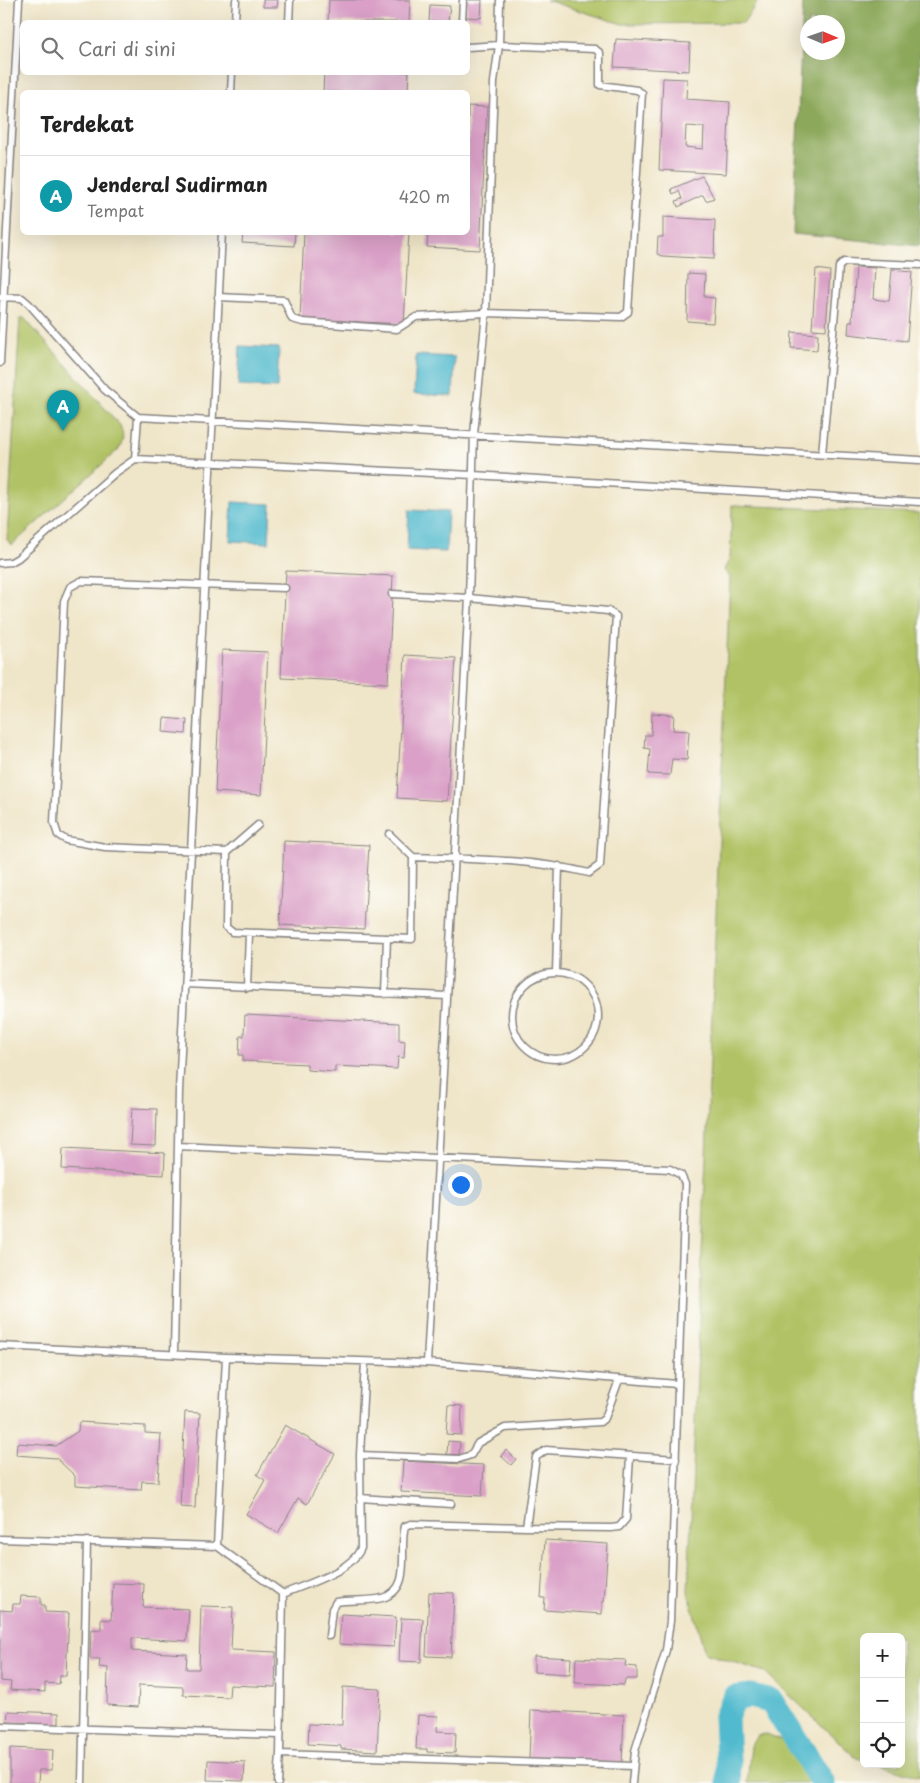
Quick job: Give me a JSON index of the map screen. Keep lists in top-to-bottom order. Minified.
{"north":"right","page":{"search":"Cari di sini","heading":"Terdekat","list":[{"mark":"A","name":"Jenderal Sudirman","note":"Tempat","value":"420 m"}],"pins":"A","map_buttons":["+","−"]}}
